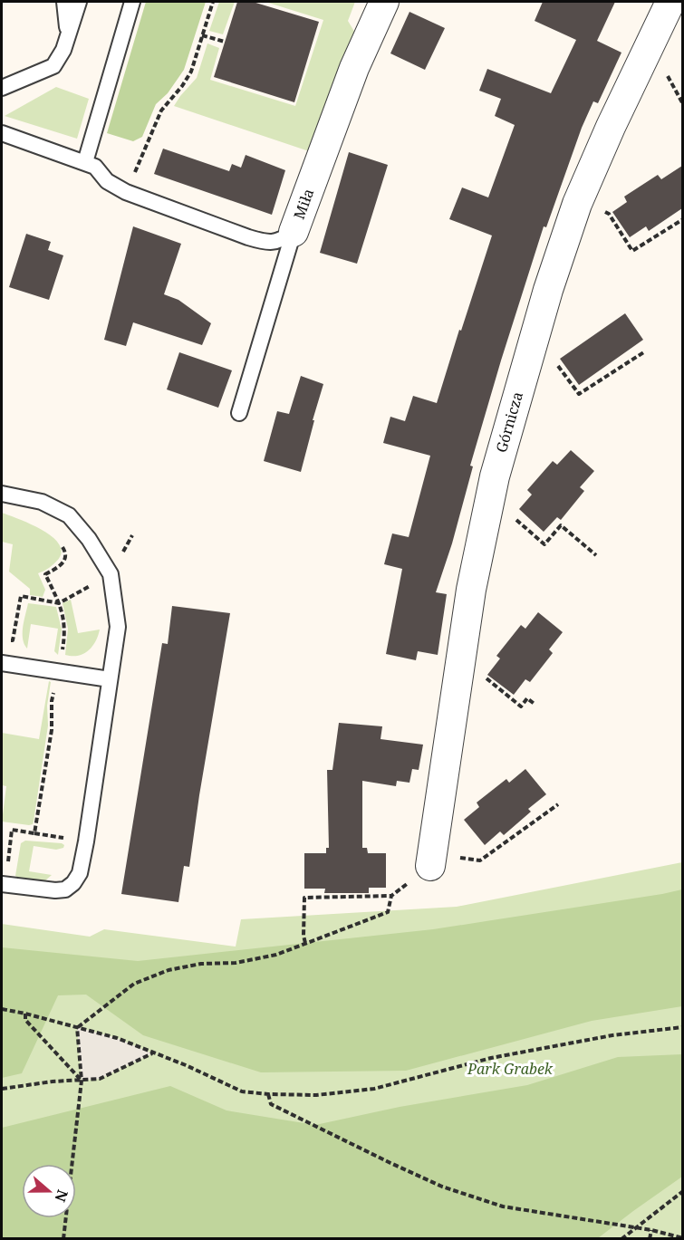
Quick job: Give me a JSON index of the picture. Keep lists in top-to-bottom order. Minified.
{"streets":{"street":["Miła","Górnicza"]},"parks":["Park Grabek"],"north":"right"}
